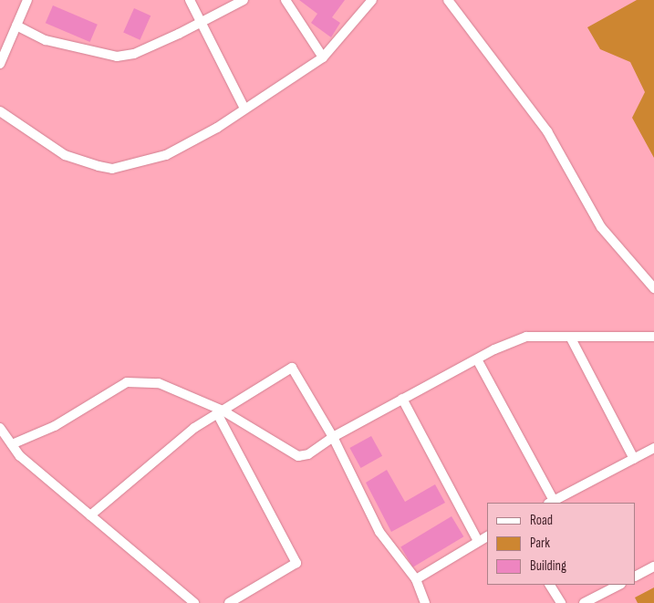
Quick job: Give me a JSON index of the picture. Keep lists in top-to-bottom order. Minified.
{"legend":["Road","Park","Building"]}
